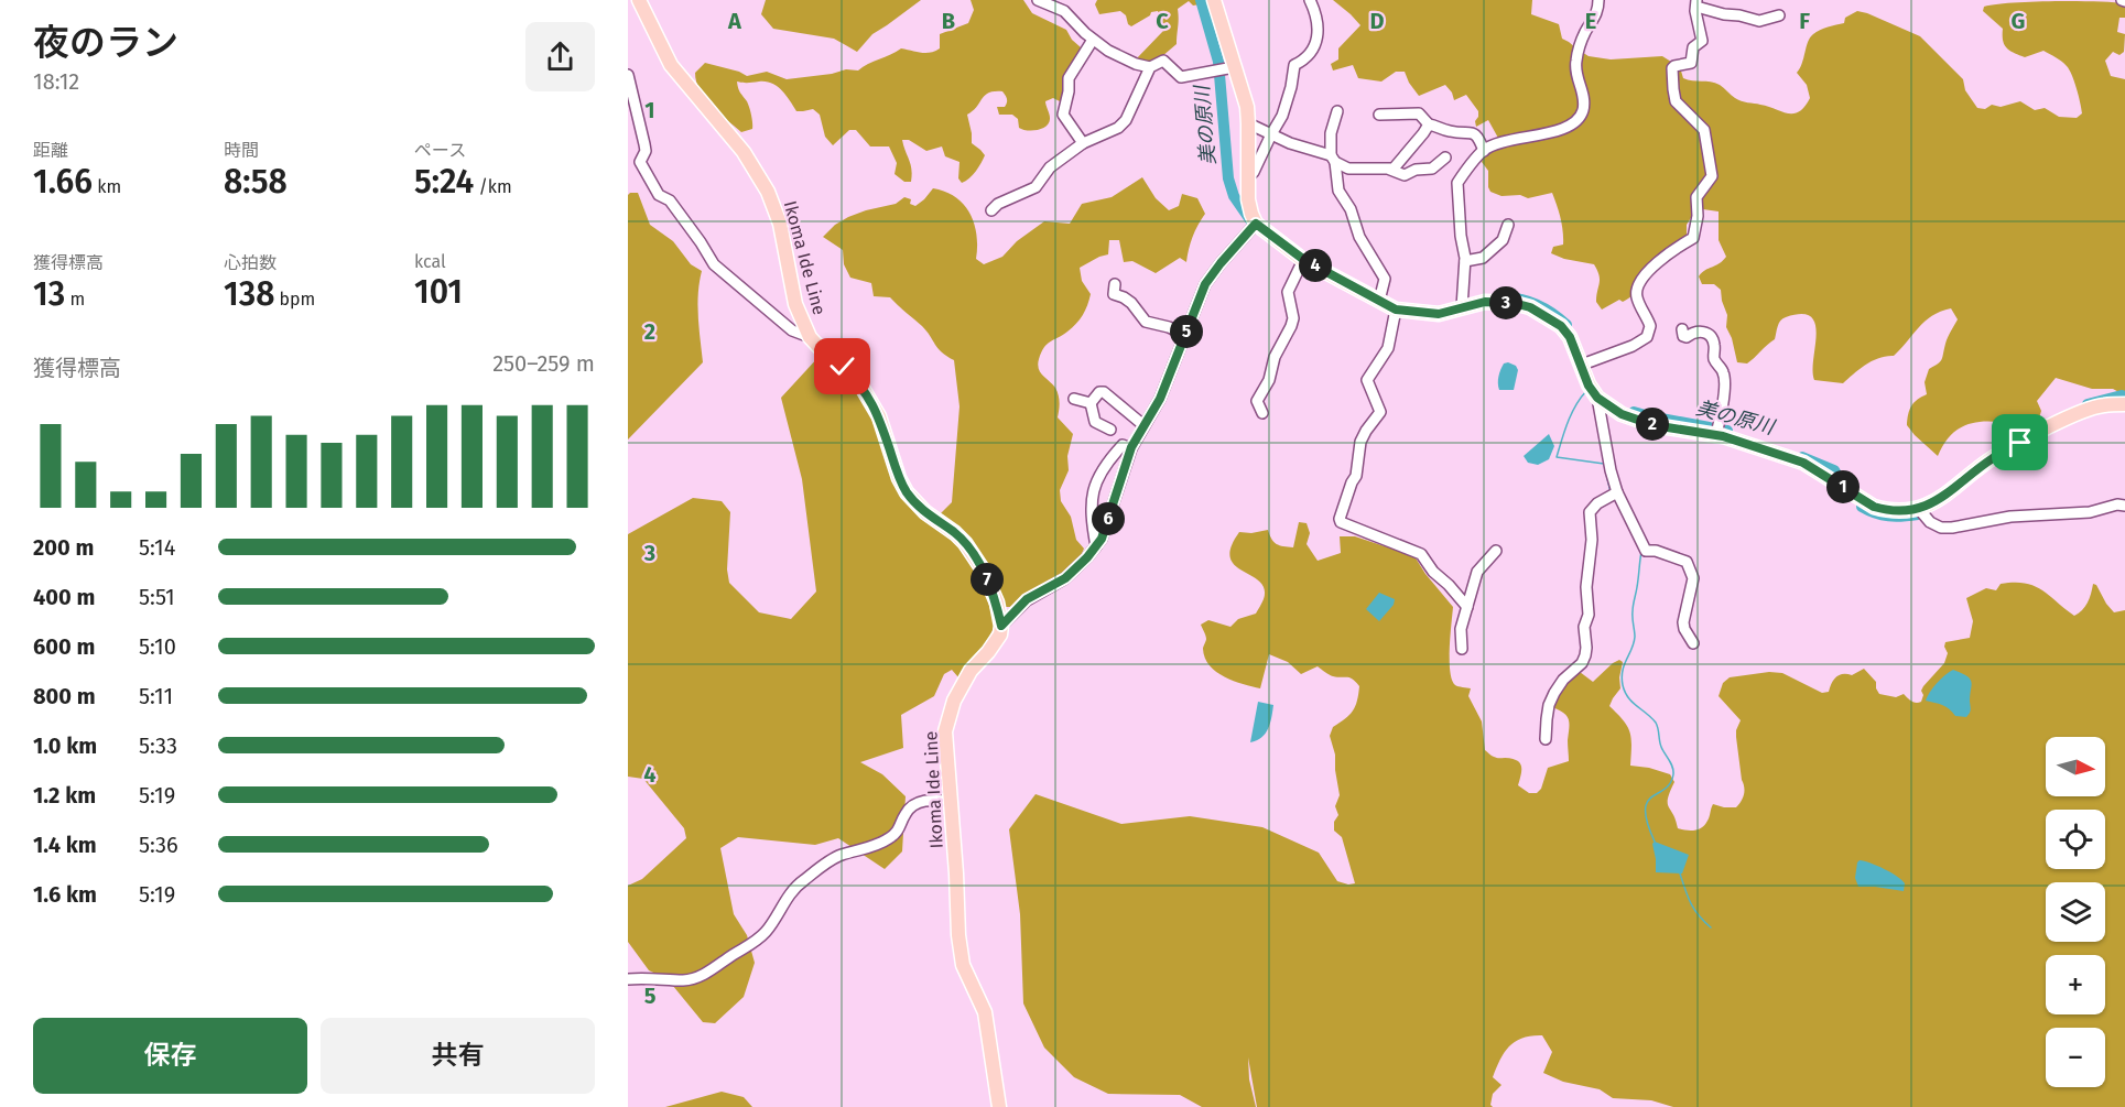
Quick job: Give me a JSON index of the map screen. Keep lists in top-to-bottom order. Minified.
{"streets":{"main road":["Ikoma Ide Line"]},"water":["美の原川"],"north":"right","page":{"heading":["夜のラン","18:12"],"stats":[["距離","1.66 km"],["時間","8:58"],["ペース","5:24 /km"],["獲得標高","13 m"],["心拍数","138 bpm"],["kcal","101"]],"pins":["4","3","5","2","1","6","7"],"chart":["獲得標高","250–259 m"],"list":[{"name":"200 m","note":"5:14"},{"name":"400 m","note":"5:51"},{"name":"600 m","note":"5:10"},{"name":"800 m","note":"5:11"},{"name":"1.0 km","note":"5:33"},{"name":"1.2 km","note":"5:19"},{"name":"1.4 km","note":"5:36"},{"name":"1.6 km","note":"5:19"}],"map_buttons":["+","−"],"buttons":["保存","共有"]},"grid":{"columns":["A","B","C","D","E","F","G"],"rows":["1","2","3","4","5"]}}
